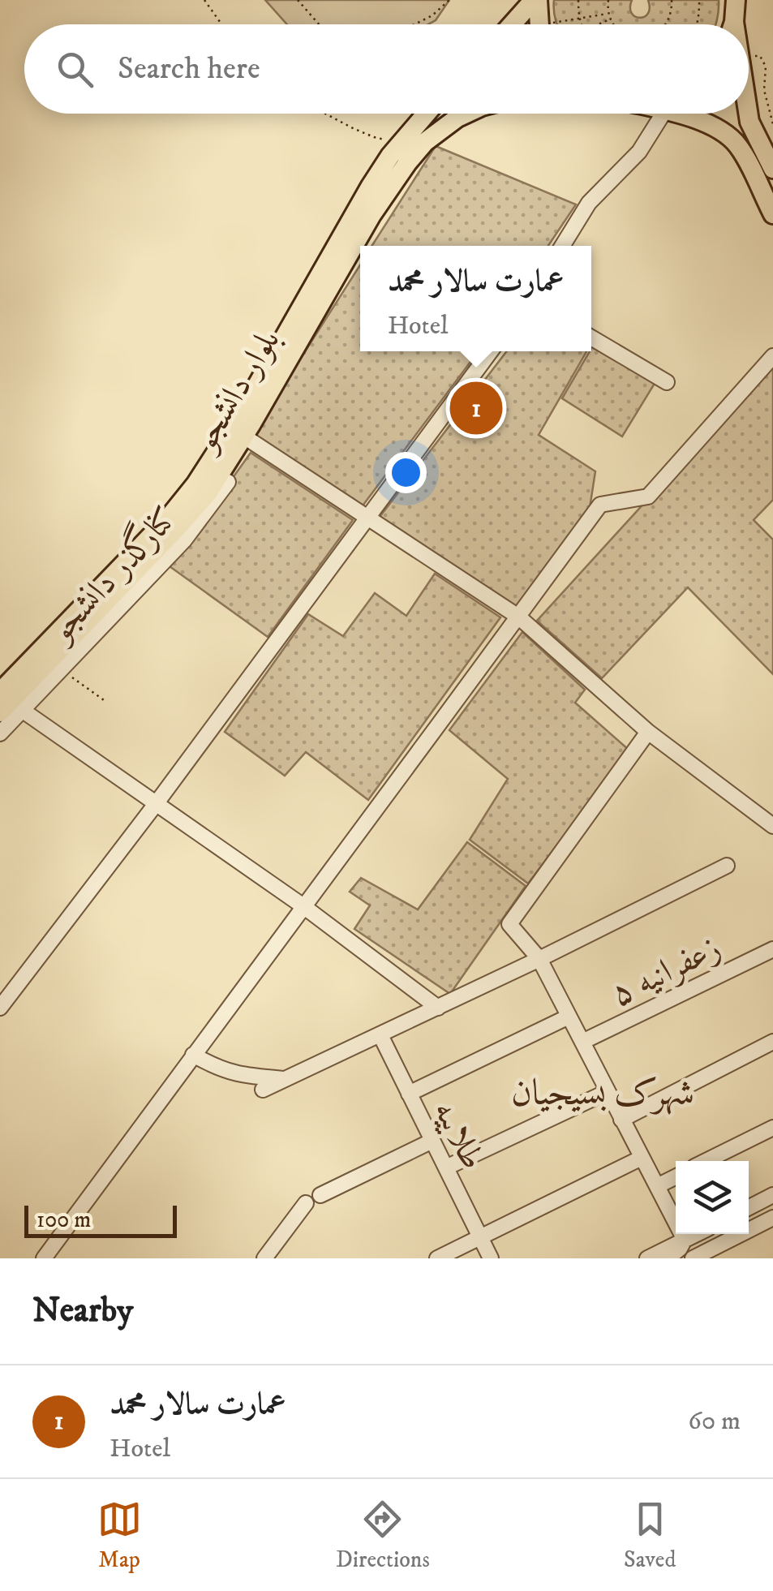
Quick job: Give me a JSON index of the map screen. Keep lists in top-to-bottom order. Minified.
{"streets":{"main road":["بلوار دانشجو"],"street":["کنارگذر دانشجو","زعفرانیه ۵","طلاییه"]},"districts":["شهرک بسیجیان"],"scale_bar":"100 m","page":{"search":"Search here","popup":["عمارت سالار محمد","Hotel"],"pins":"1","scale":"100 m","heading":"Nearby","list":[{"mark":"1","name":"عمارت سالار محمد","note":"Hotel","value":"60 m"}],"nav":["Map","Directions","Saved"]}}
